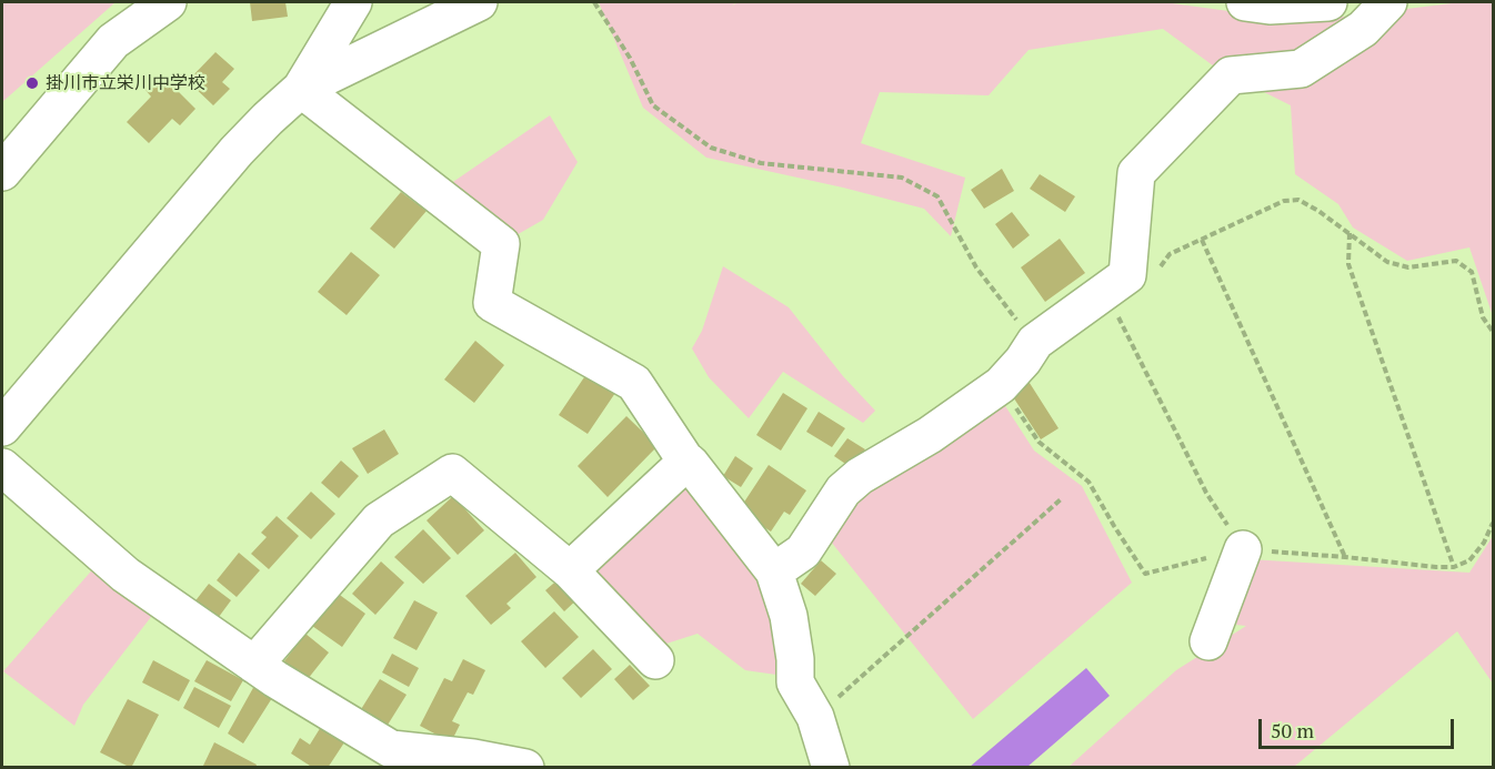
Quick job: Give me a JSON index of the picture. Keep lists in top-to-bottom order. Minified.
{"places":["掛川市立栄川中学校"],"scale_bar":"50 m"}
